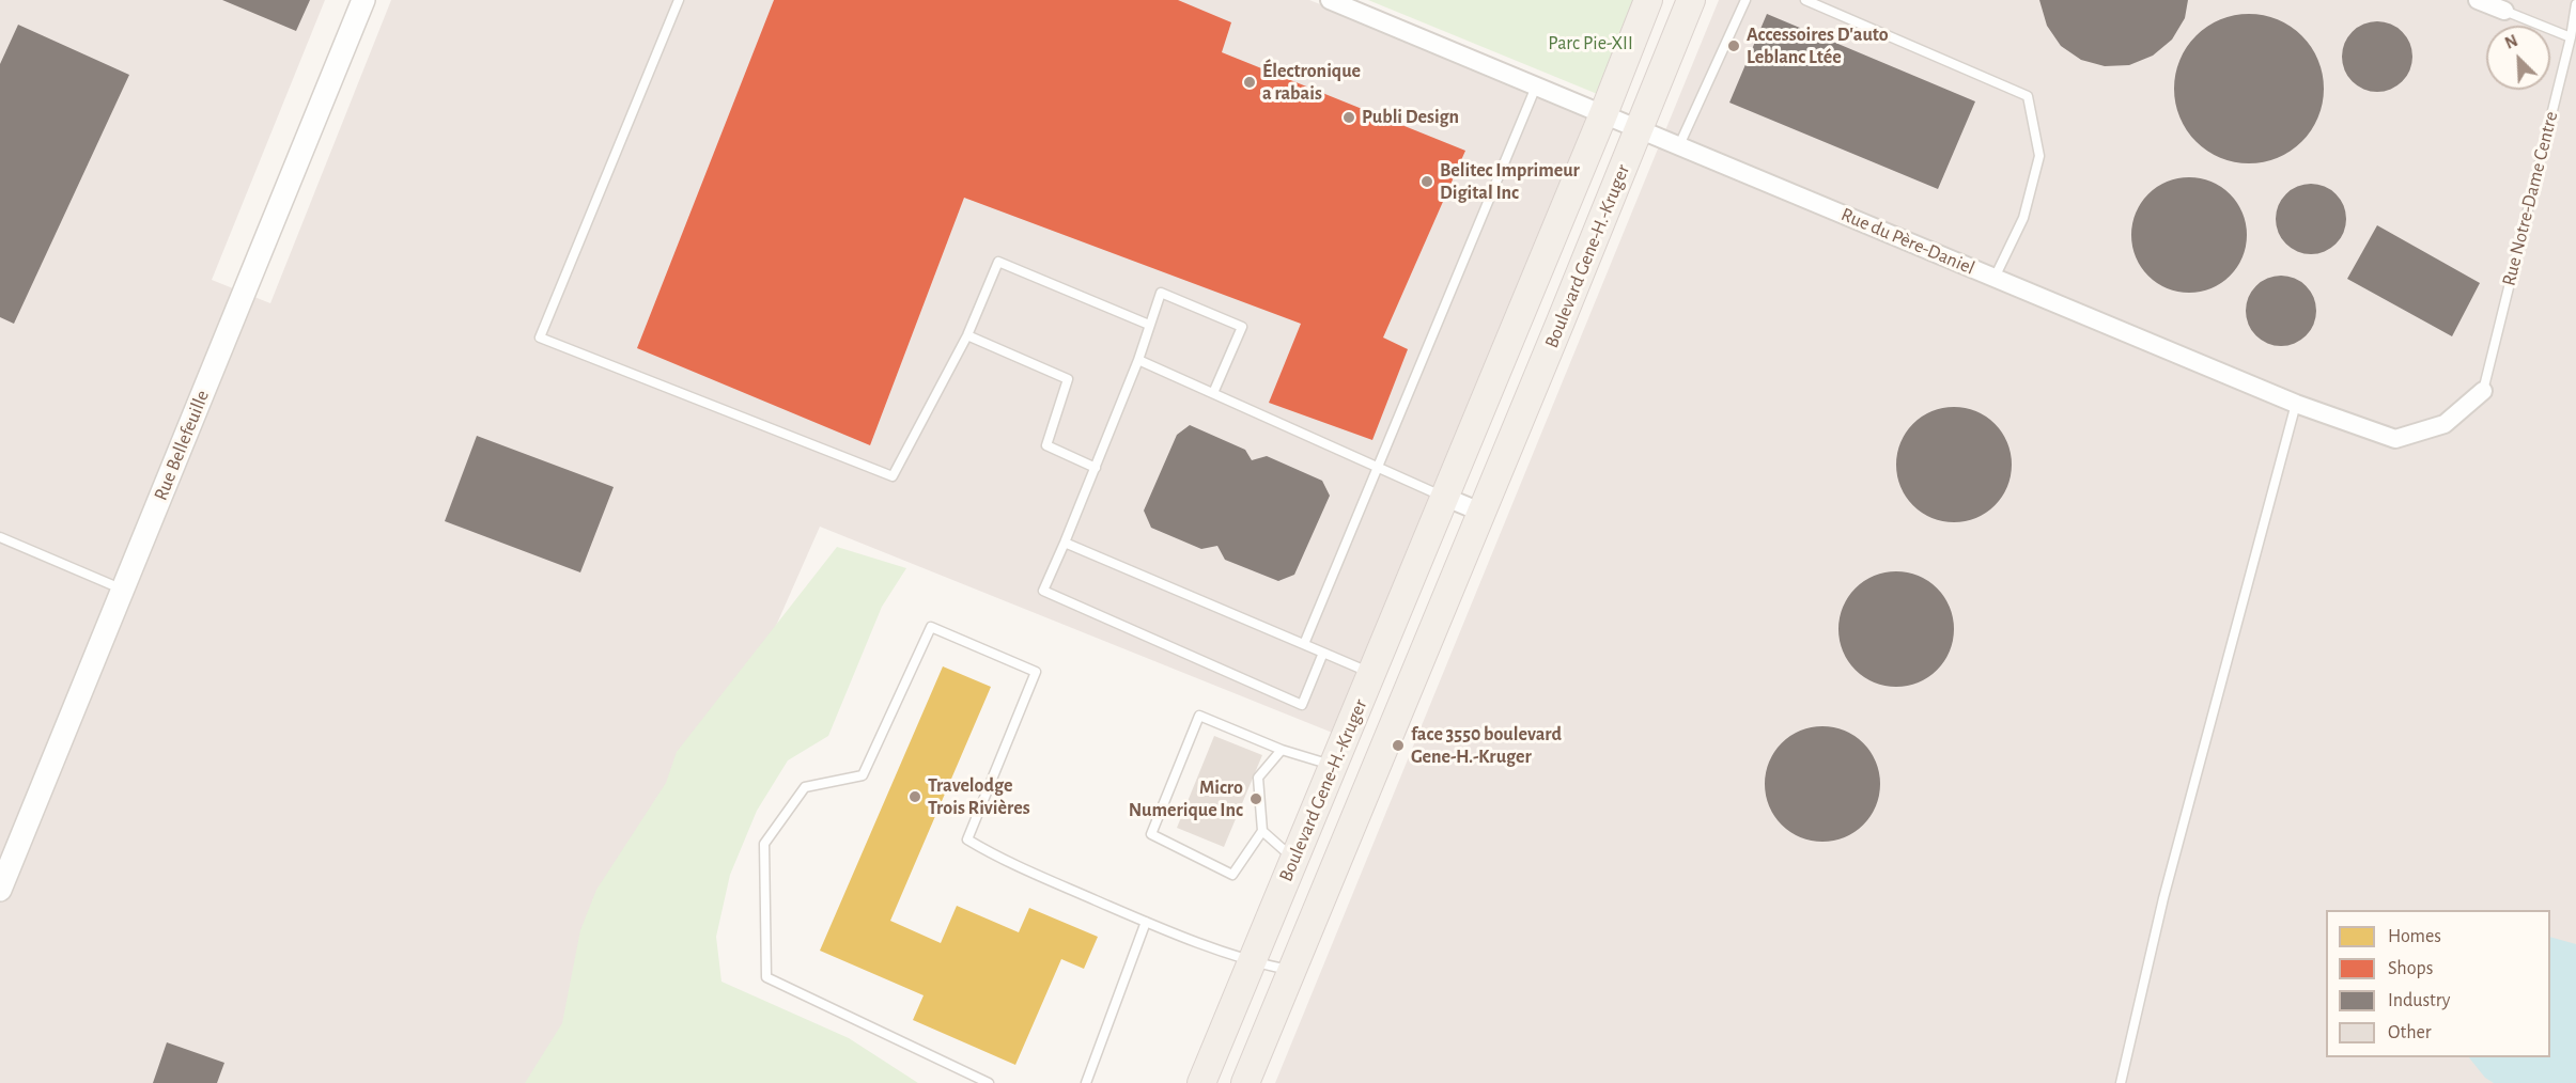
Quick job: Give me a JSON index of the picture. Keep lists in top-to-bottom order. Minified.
{"streets":{"main road":["Boulevard Gene-H.-Kruger"],"street":["Rue du Père-Daniel","Rue Bellefeuille"],"lane":["Rue Notre-Dame Centre"]},"crossings":[["Rue Notre-Dame Centre","Rue du Père-Daniel"],["Rue du Père-Daniel","Boulevard Gene-H.-Kruger"]],"parks":["Parc Pie-XII"],"places":["Accessoires D'auto Leblanc Ltée","Électronique a rabais","Publi Design","Belitec Imprimeur Digital Inc","face 3550 boulevard Gene-H.-Kruger","Travelodge Trois Rivières","Micro Numerique Inc"],"legend":["Homes","Shops","Industry","Other"],"north":"top left"}
